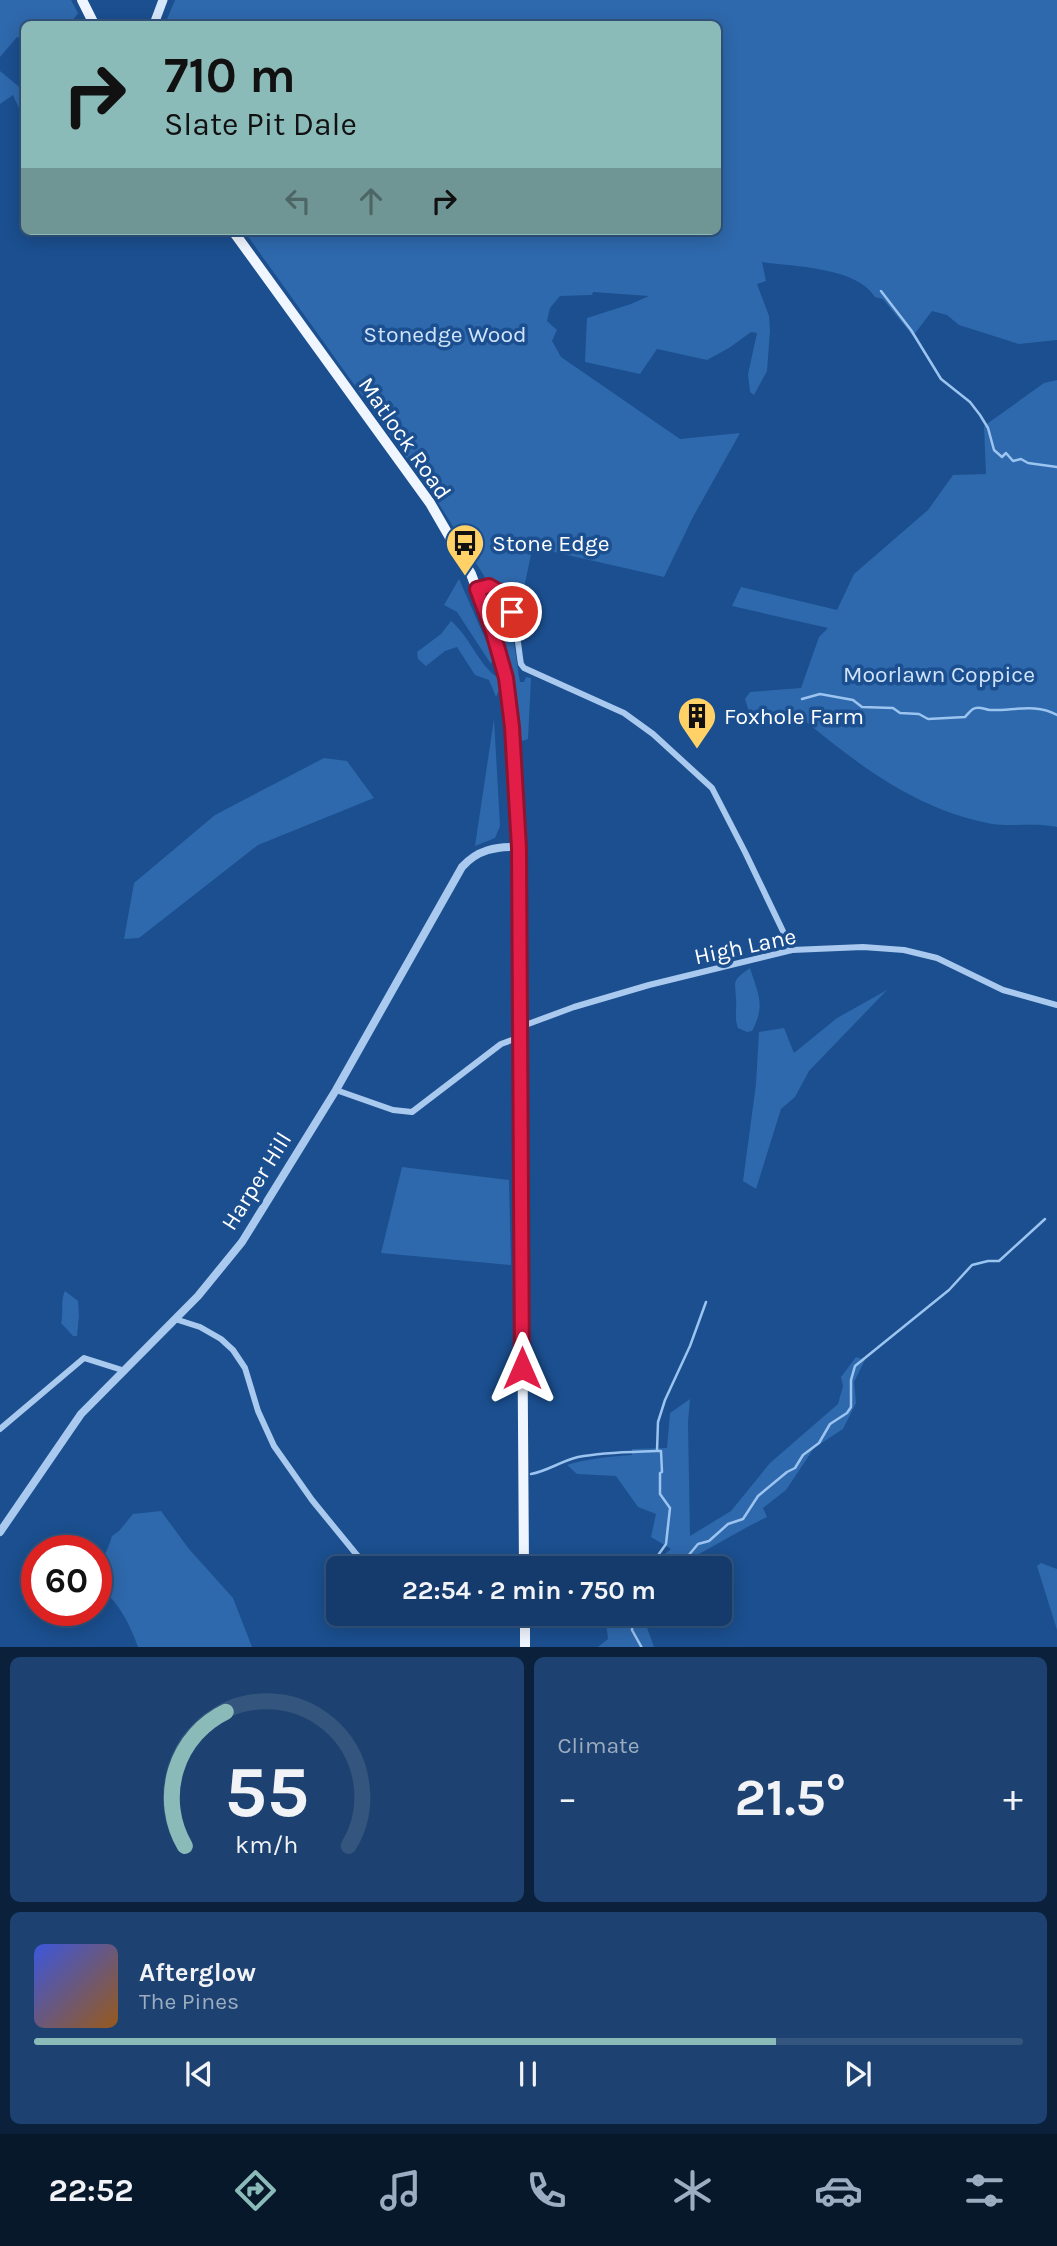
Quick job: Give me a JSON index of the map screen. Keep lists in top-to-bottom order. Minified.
{"streets":{"main road":["Matlock Road"],"street":["High Lane","Harper Hill"]},"crossings":[["Matlock Road","High Lane"],["Matlock Road","Harper Hill"],["High Lane","Harper Hill"]],"parks":["Stonedge Wood","Moorlawn Coppice"],"places":{"bus stop":["Stone Edge"],"building":["Foxhole Farm"]},"page":{"turn":["710 m","Slate Pit Dale"],"limit":"60","trip":"22:54 · 2 min · 750 m","tile":"Climate","heat":["−","21.5°","+"],"song":["Afterglow","The Pines"],"tabs":"22:52","gauge":["55","km/h"]}}
